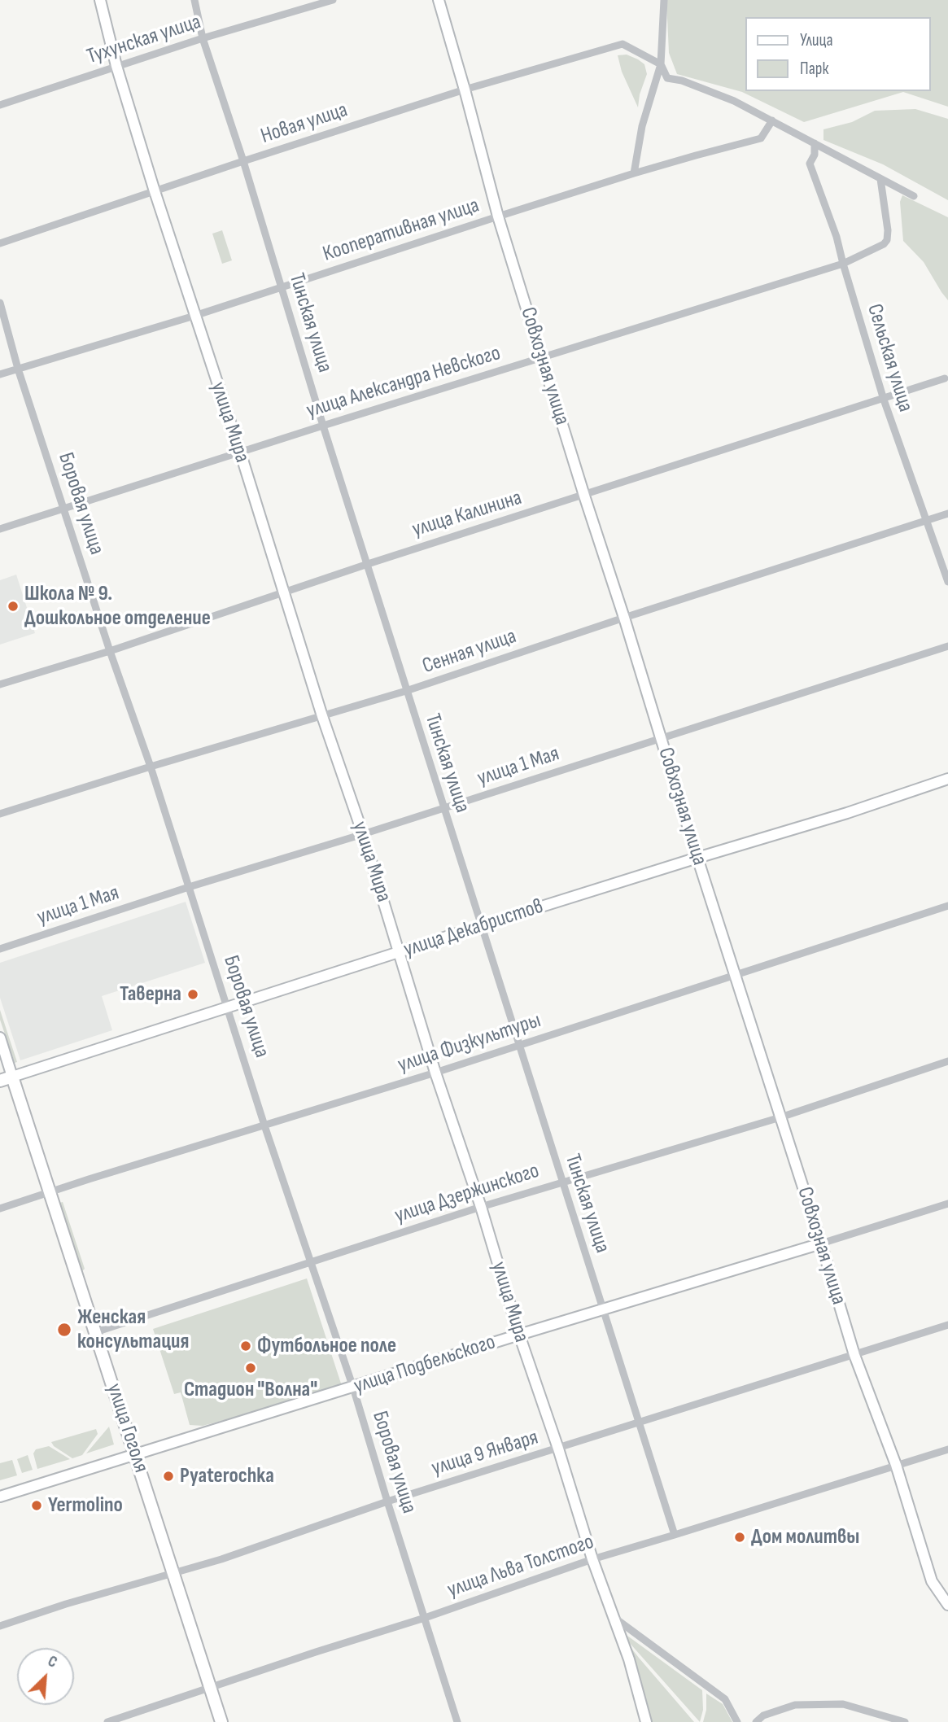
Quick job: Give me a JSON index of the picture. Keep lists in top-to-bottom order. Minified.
{"streets":{"main road":["Совхозная улица","улица Мира","улица Декабристов","улица Подбельского","улица Гоголя"],"street":["Тухунская улица","Новая улица","Кооперативная улица","Тинская улица","Сельская улица","улица Александра Невского","Боровая улица","улица Калинина","Сенная улица","улица 1 Мая","улица Физкультуры","улица Дзержинского","улица 9 Января","улица Льва Толстого"]},"crossings":[["Тухунская улица","Тинская улица"],["Тухунская улица","улица Мира"],["Новая улица","Тинская улица"],["Новая улица","Совхозная улица"],["Новая улица","улица Мира"],["Кооперативная улица","Тинская улица"],["Кооперативная улица","Совхозная улица"],["Кооперативная улица","улица Мира"],["Кооперативная улица","Боровая улица"],["Тинская улица","улица Александра Невского"],["Тинская улица","улица Калинина"],["Тинская улица","Сенная улица"],["Тинская улица","улица 1 Мая"],["Тинская улица","улица Декабристов"],["Тинская улица","улица Физкультуры"],["Тинская улица","улица Дзержинского"],["Тинская улица","улица Подбельского"],["Тинская улица","улица 9 Января"],["Тинская улица","улица Льва Толстого"],["Сельская улица","улица Александра Невского"],["Сельская улица","улица Калинина"],["Сельская улица","Сенная улица"],["Совхозная улица","улица Александра Невского"],["Совхозная улица","улица Калинина"],["Совхозная улица","Сенная улица"],["Совхозная улица","улица 1 Мая"],["Совхозная улица","улица Декабристов"],["Совхозная улица","улица Физкультуры"],["Совхозная улица","улица Дзержинского"],["Совхозная улица","улица Подбельского"],["Совхозная улица","улица 9 Января"],["Совхозная улица","улица Льва Толстого"],["улица Александра Невского","улица Мира"],["улица Александра Невского","Боровая улица"],["улица Мира","улица Калинина"],["улица Мира","Сенная улица"],["улица Мира","улица 1 Мая"],["улица Мира","улица Декабристов"],["улица Мира","улица Физкультуры"],["улица Мира","улица Дзержинского"],["улица Мира","улица Подбельского"],["улица Мира","улица 9 Января"],["улица Мира","улица Льва Толстого"],["Боровая улица","улица Калинина"],["Боровая улица","Сенная улица"],["Боровая улица","улица 1 Мая"],["Боровая улица","улица Декабристов"],["Боровая улица","улица Физкультуры"],["Боровая улица","улица Дзержинского"],["Боровая улица","улица Подбельского"],["Боровая улица","улица 9 Января"],["Боровая улица","улица Льва Толстого"],["улица Декабристов","улица Гоголя"],["улица Физкультуры","улица Гоголя"],["улица Дзержинского","улица Гоголя"],["улица Подбельского","улица Гоголя"],["улица Гоголя","улица 9 Января"],["улица Гоголя","улица Льва Толстого"]],"places":["Школа № 9. Дошкольное отделение","Таверна","Женская консультация","Футбольное поле","Стадион \"Волна\"","Pyaterochka","Yermolino","Дом молитвы"],"legend":["Улица","Парк"],"north":"top right"}
